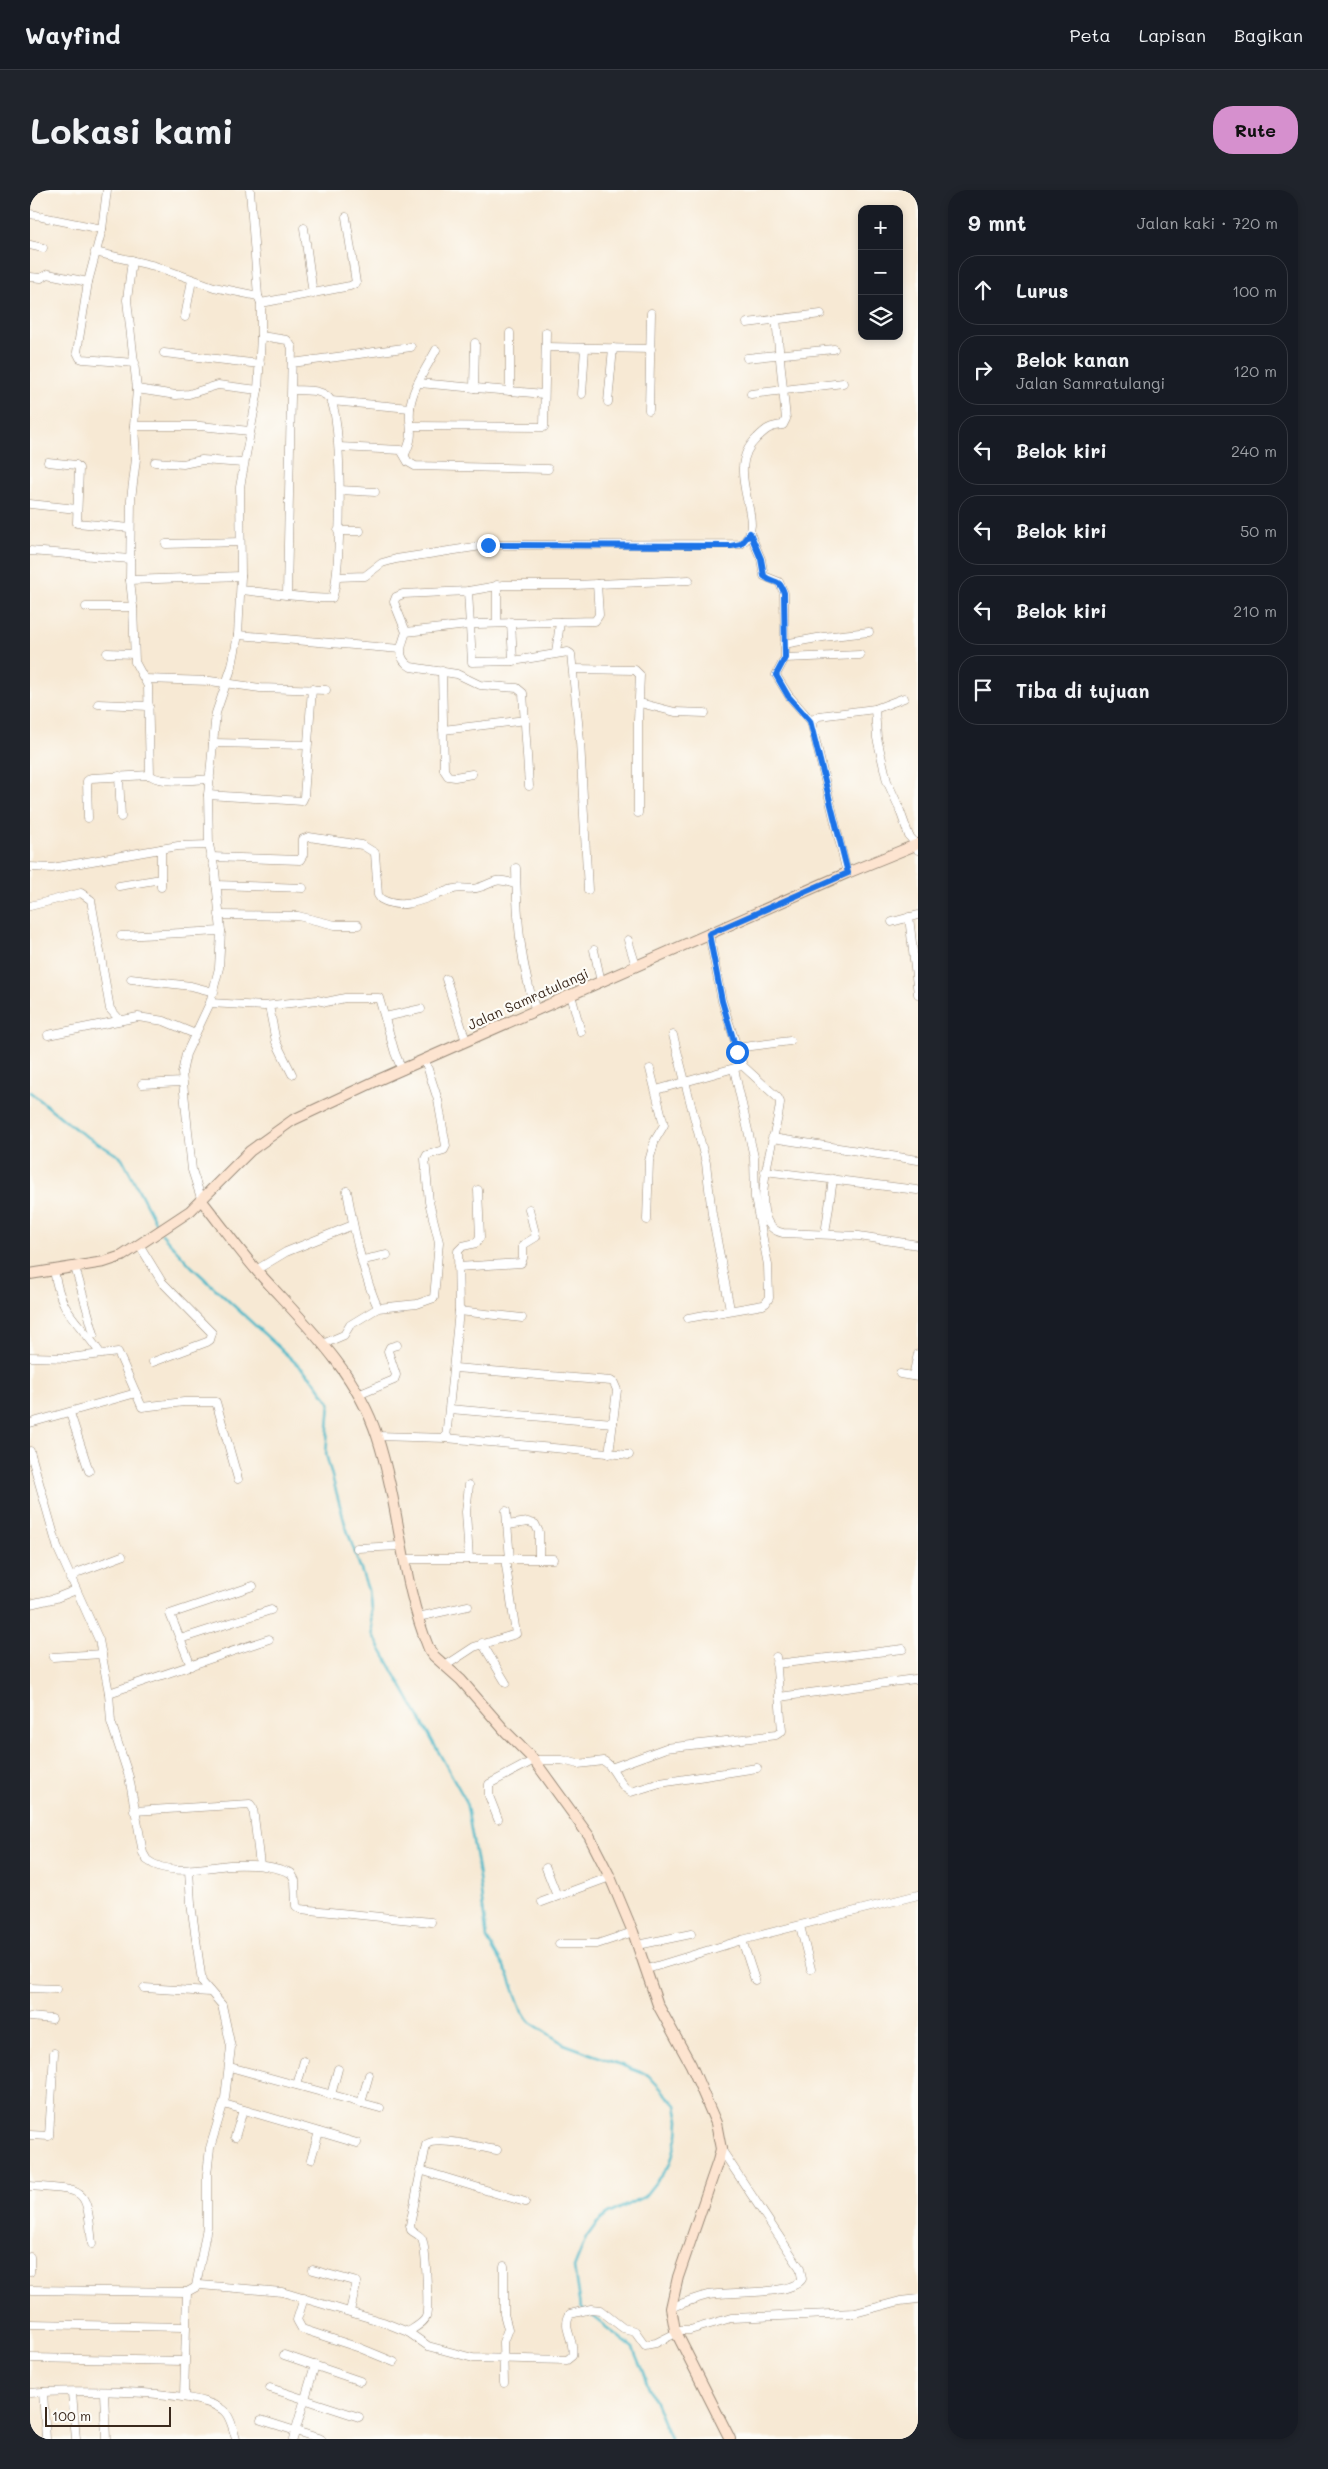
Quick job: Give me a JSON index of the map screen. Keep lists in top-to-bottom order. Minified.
{"streets":{"street":["Jalan Samratulangi"]},"scale_bar":"100 m","page":{"header":"Wayfind","nav":["Peta","Lapisan","Bagikan"],"buttons":"Rute","title":"Lokasi kami","heading":["9 mnt","Jalan kaki · 720 m"],"map_buttons":["+","−"],"list":[["Lurus","100 m"],["Belok kanan","Jalan Samratulangi","120 m"],["Belok kiri","240 m"],["Belok kiri","50 m"],["Belok kiri","210 m"],"Tiba di tujuan"],"scale":"100 m"}}
